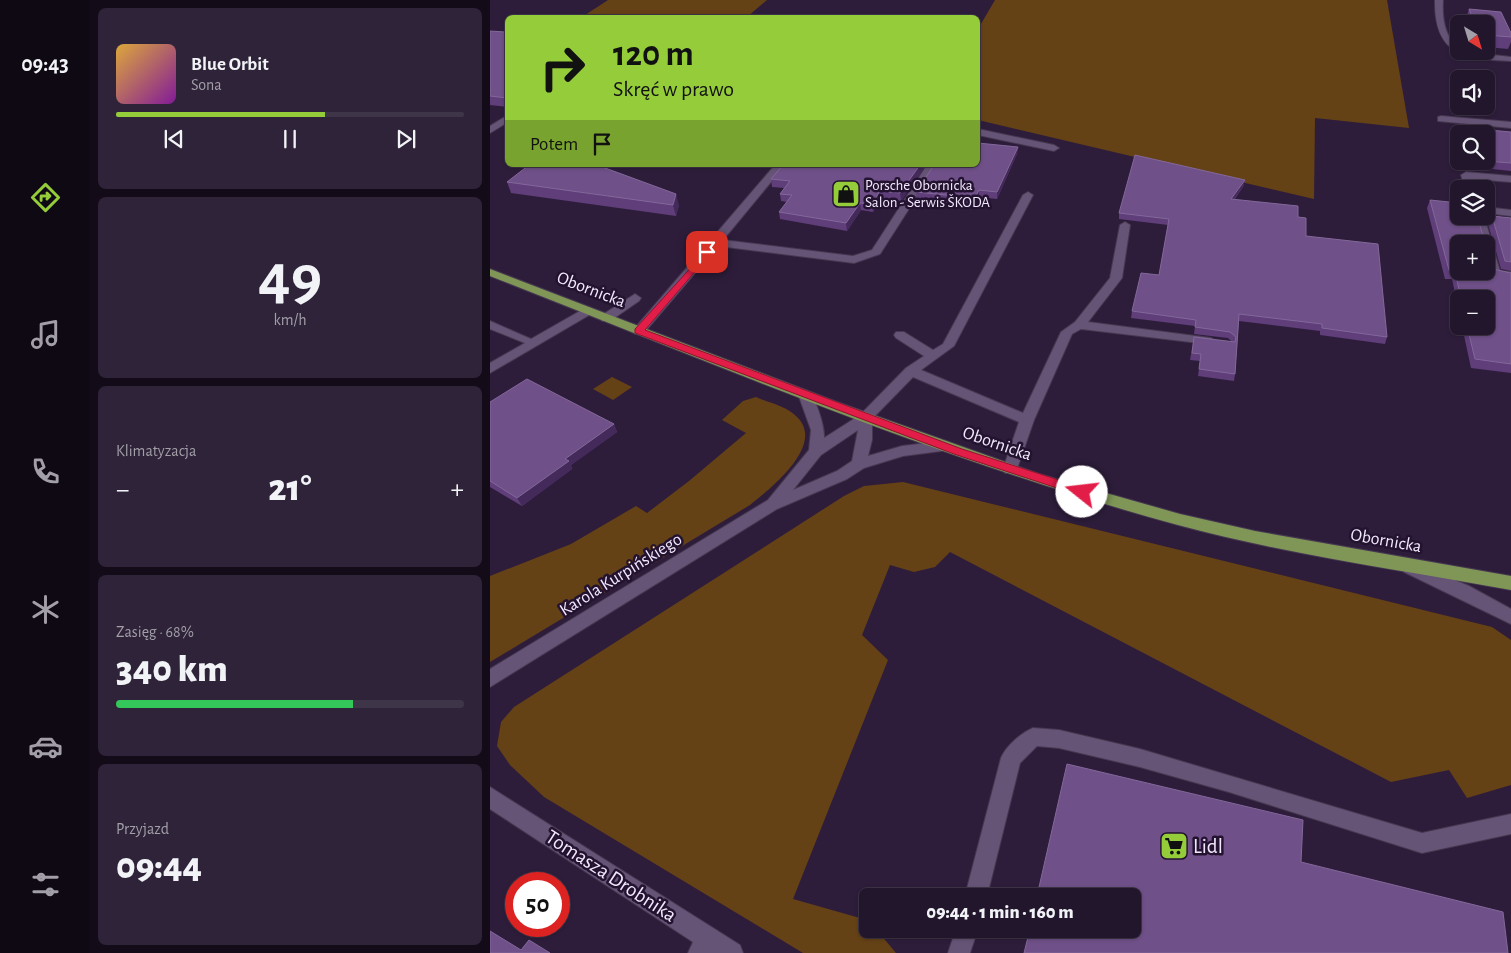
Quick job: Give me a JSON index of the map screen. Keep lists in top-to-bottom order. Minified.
{"streets":{"main road":["Obornicka"],"street":["Karola Kurpińskiego","Tomasza Drobnika"]},"crossings":[["Obornicka","Karola Kurpińskiego"]],"places":{"shop":["Porsche Obornicka Salon - Serwis ŠKODA"],"supermarket":["Lidl"]},"north":"bottom right","page":{"tabs":"09:43","map_buttons":["+","−"],"turn":["120 m","Skręć w prawo"],"song":["Blue Orbit","Sona"],"then":"Potem","tile":[["49","km/h"],"Klimatyzacja",["Zasięg · 68%","340 km"],["Przyjazd","09:44"]],"heat":["−","21°","+"],"limit":"50","trip":"09:44 · 1 min · 160 m"}}
